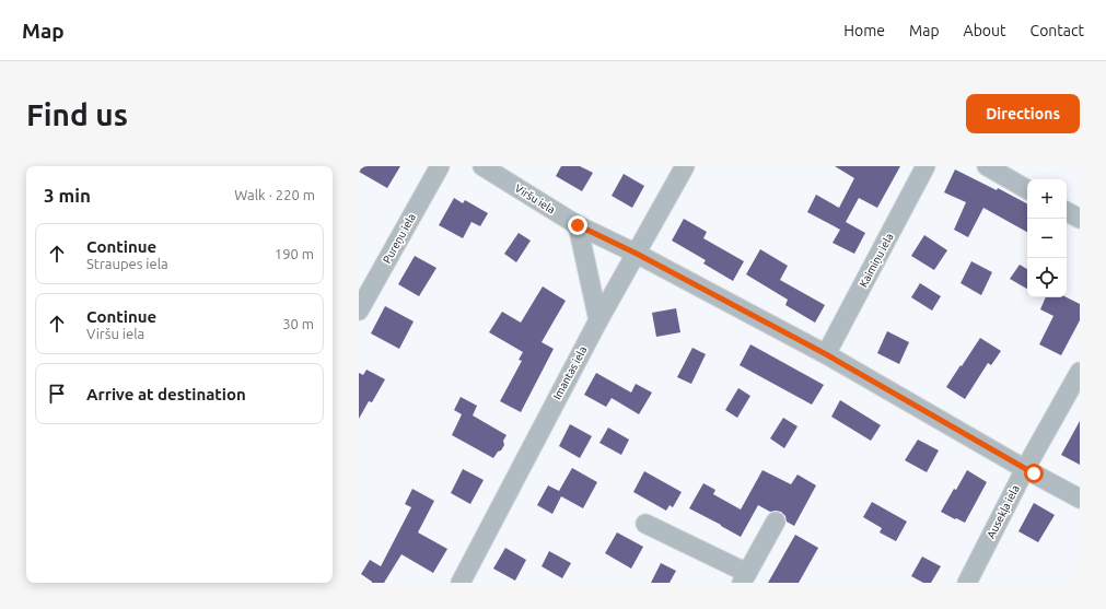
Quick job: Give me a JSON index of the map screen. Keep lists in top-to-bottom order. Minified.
{"streets":{"street":["Viršu iela","Pureņu iela","Kaimiņu iela","Imantas iela","Ausekļa iela"]},"crossings":[["Viršu iela","Kaimiņu iela"],["Viršu iela","Imantas iela"],["Viršu iela","Ausekļa iela"]],"page":{"header":"Map","nav":["Home","Map","About","Contact"],"buttons":"Directions","title":"Find us","heading":["3 min","Walk · 220 m"],"map_buttons":["+","−"],"list":[["Continue","Straupes iela","190 m"],["Continue","Viršu iela","30 m"],"Arrive at destination"]}}
